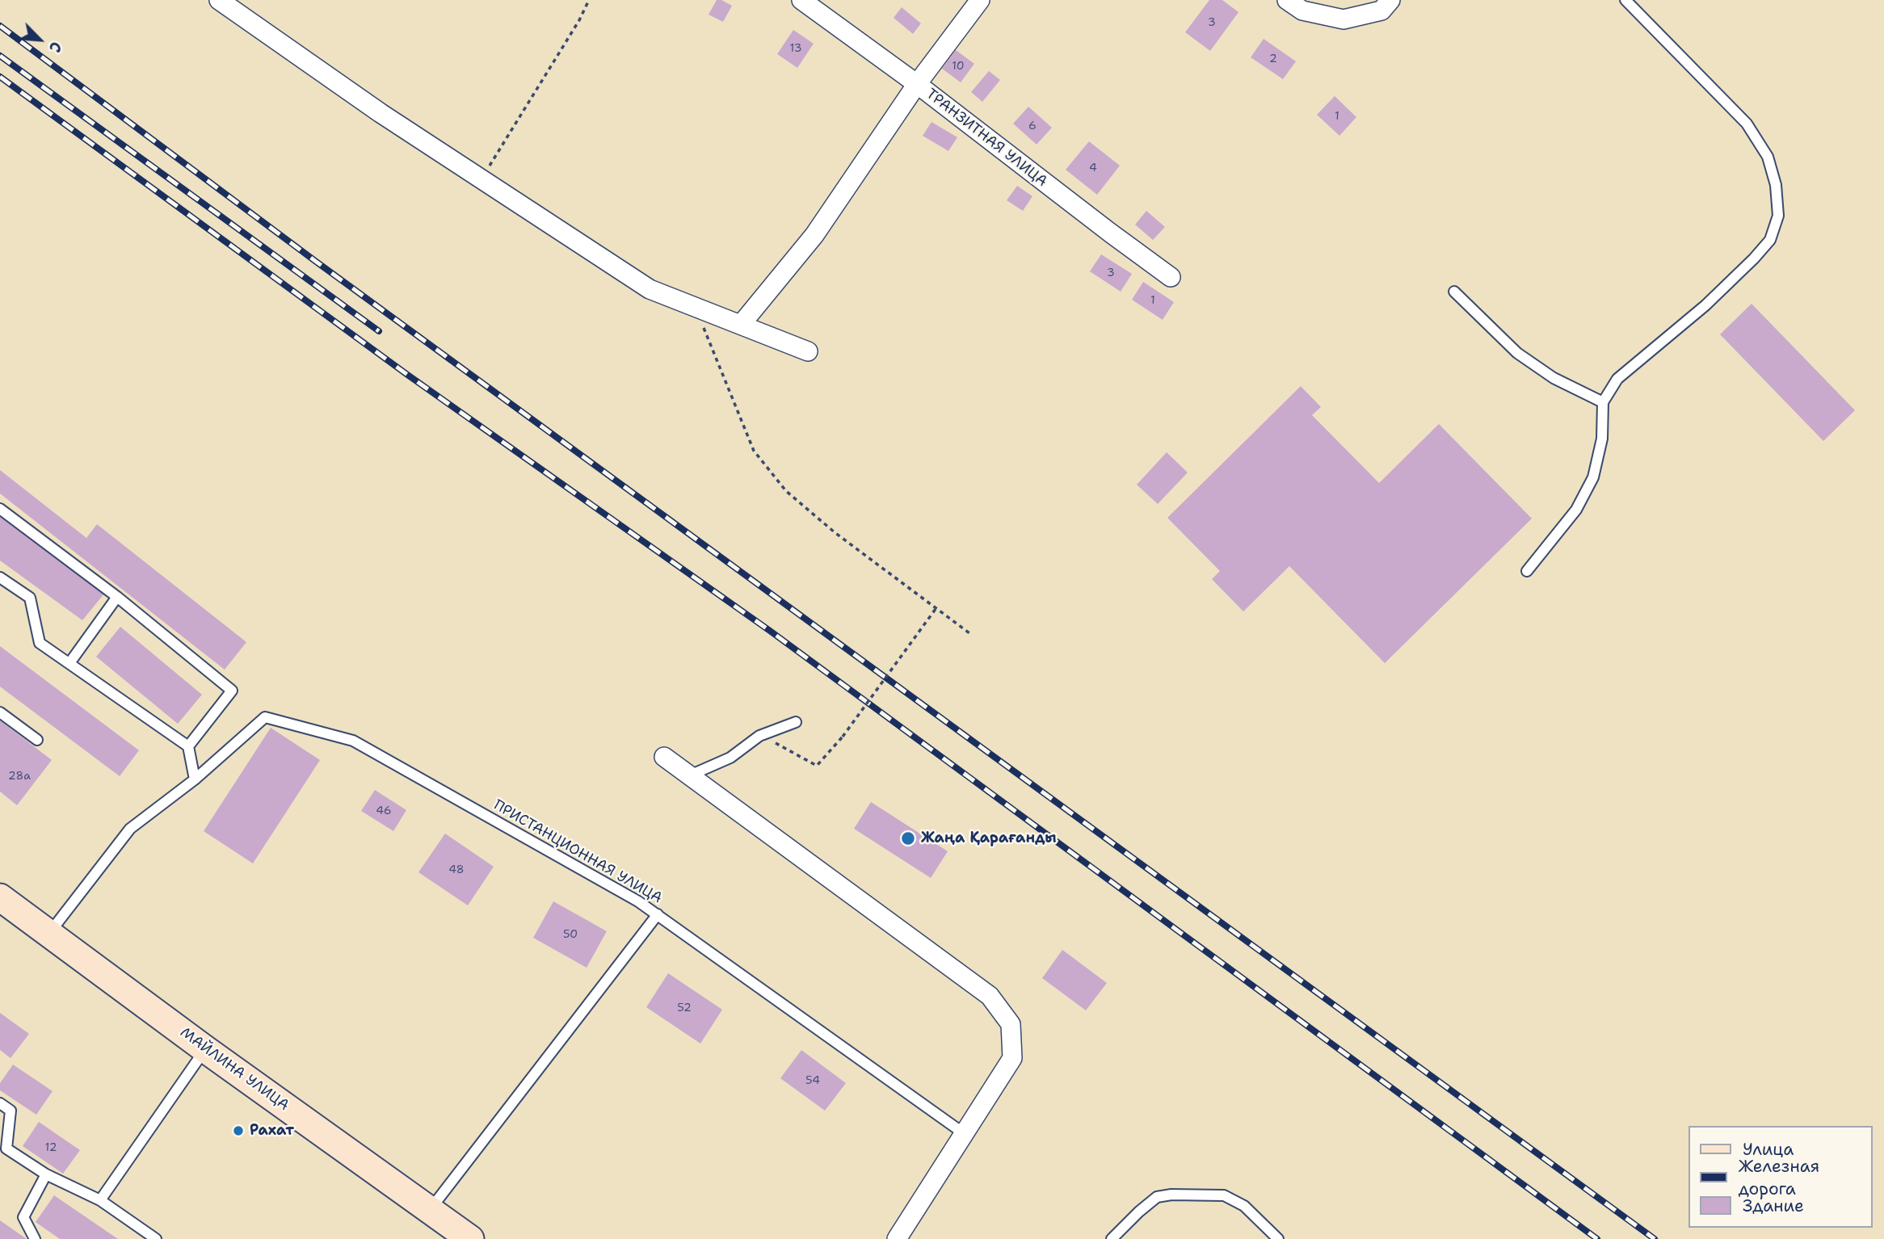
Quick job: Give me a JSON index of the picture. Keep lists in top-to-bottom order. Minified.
{"streets":{"main road":["МАЙЛИНА УЛИЦА"],"street":["ТРАНЗИТНАЯ УЛИЦА"],"lane":["ПРИСТАНЦИОННАЯ УЛИЦА"]},"places":["Жаңа Қарағанды","Рахат"],"house_numbers":["3","13","2","10","1","6","4","3","1","28а","46","48","50","52","54","12"],"legend":["Улица","Железная дорога","Здание"],"north":"bottom right"}
